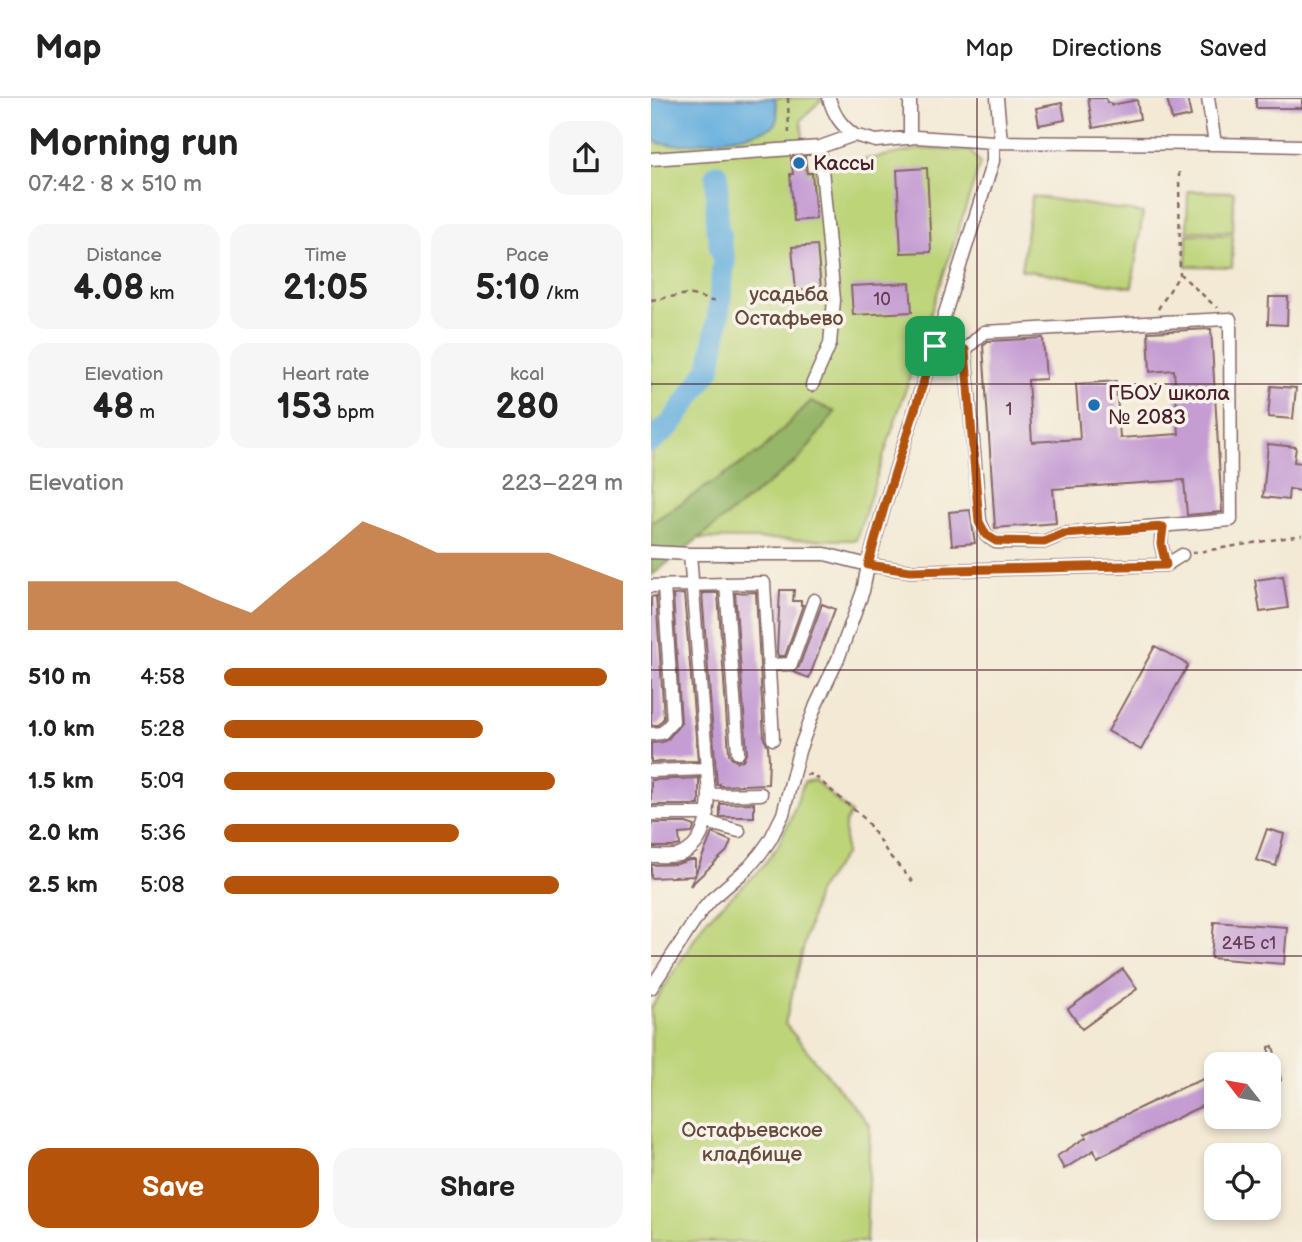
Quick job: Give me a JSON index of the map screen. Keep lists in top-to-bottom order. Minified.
{"parks":["усадьба Остафьево","Остафьевское кладбище"],"places":["Кассы","ГБОУ школа № 2083"],"house_numbers":["10","1","24Б с1"],"north":"top left","page":{"header":"Map","nav":["Map","Directions","Saved"],"heading":["Morning run","07:42 · 8 × 510 m"],"stats":[["Distance","4.08 km"],["Time","21:05"],["Pace","5:10 /km"],["Elevation","48 m"],["Heart rate","153 bpm"],["kcal","280"]],"chart":["Elevation","223–229 m"],"list":[{"name":"510 m","note":"4:58"},{"name":"1.0 km","note":"5:28"},{"name":"1.5 km","note":"5:09"},{"name":"2.0 km","note":"5:36"},{"name":"2.5 km","note":"5:08"}],"buttons":["Save","Share"]}}
